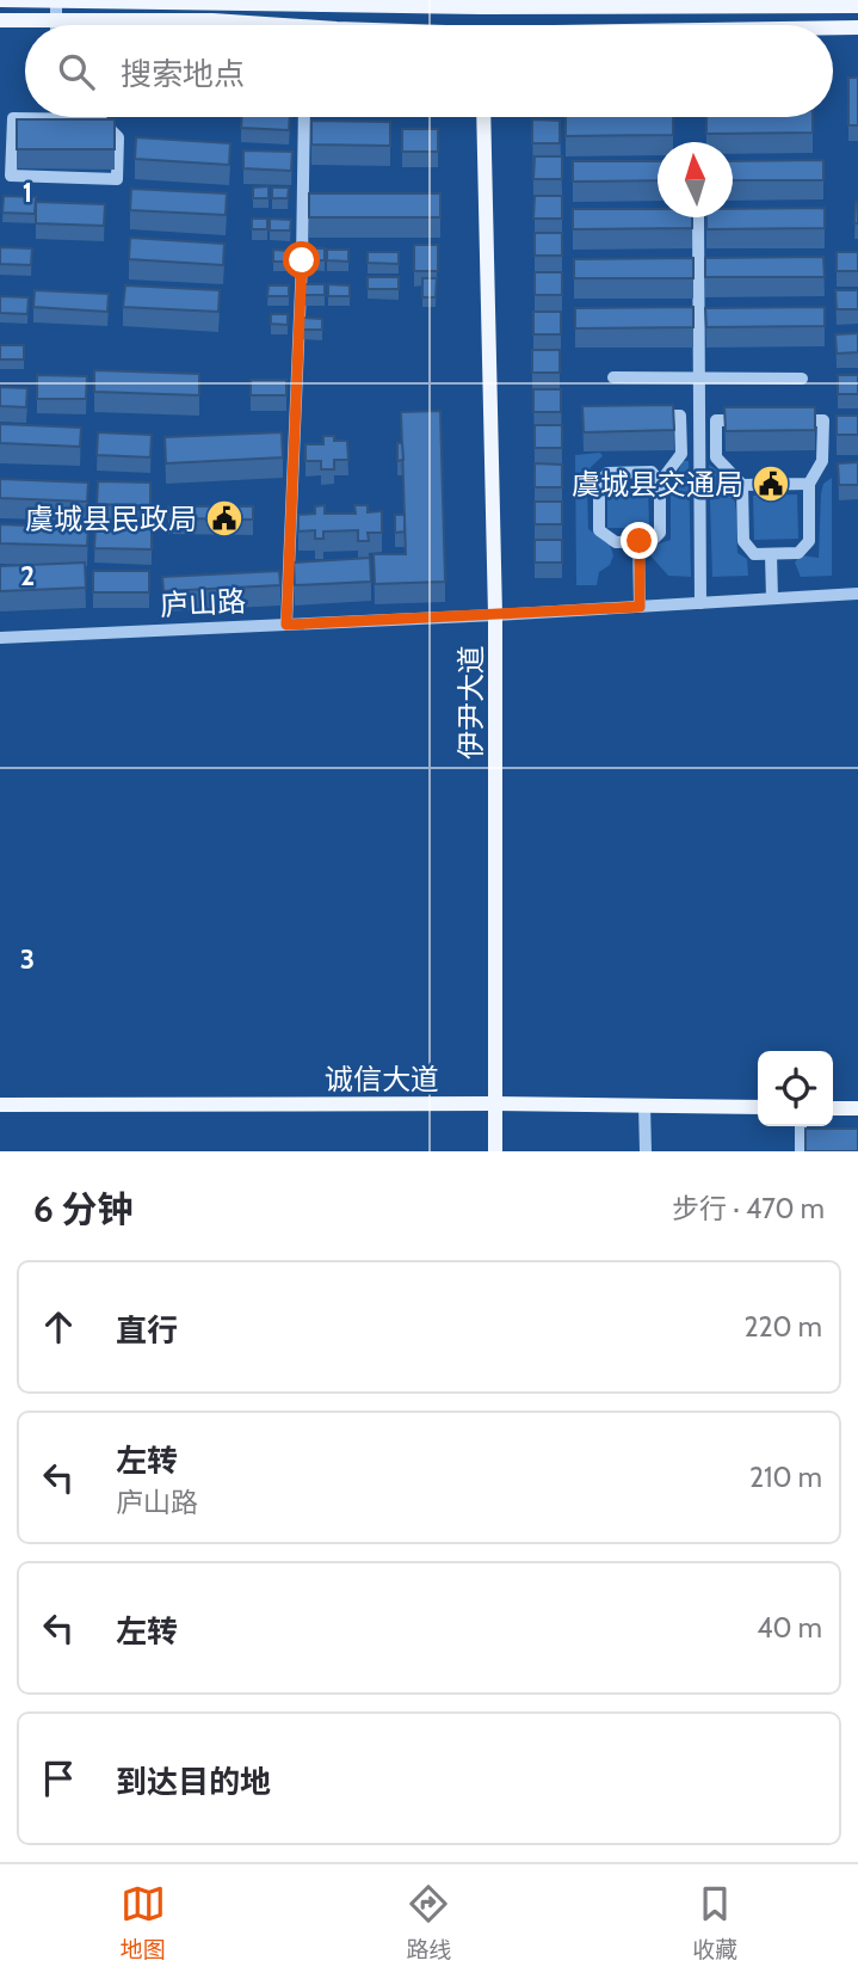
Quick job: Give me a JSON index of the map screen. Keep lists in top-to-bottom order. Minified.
{"streets":{"main road":["伊尹大道","诚信大道"],"street":["庐山路"]},"crossings":[["庐山路","伊尹大道"],["伊尹大道","诚信大道"]],"places":{"public building":["虞城县交通局","虞城县民政局"]},"north":"top","page":{"search":"搜索地点","heading":["6 分钟","步行 · 470 m"],"list":[["直行","220 m"],["左转","庐山路","210 m"],["左转","40 m"],"到达目的地"],"nav":["地图","路线","收藏"]},"grid":{"rows":["1","2","3"]}}
